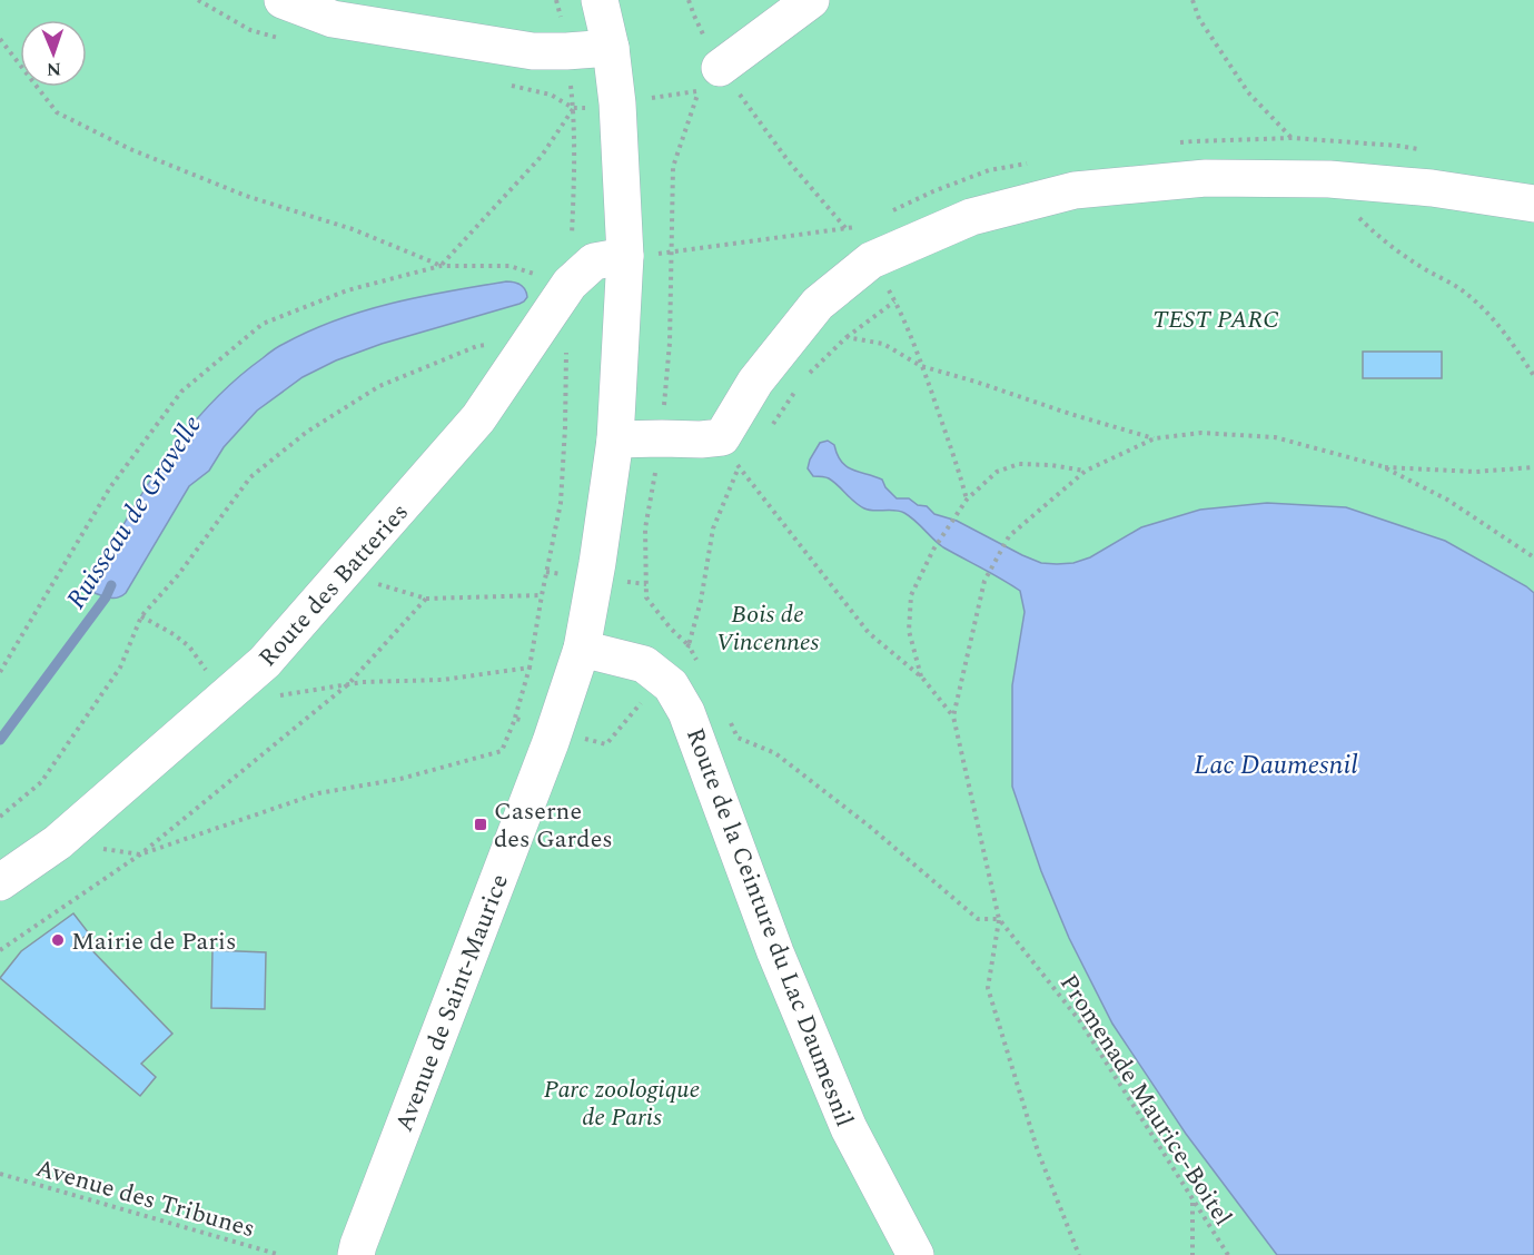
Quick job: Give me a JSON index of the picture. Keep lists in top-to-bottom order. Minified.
{"streets":{"street":["Route des Batteries","Route de la Ceinture du Lac Daumesnil","Avenue de Saint-Maurice"],"path":["Promenade Maurice-Boitel","Avenue des Tribunes"]},"crossings":[["Route des Batteries","Avenue de Saint-Maurice"],["Route de la Ceinture du Lac Daumesnil","Avenue de Saint-Maurice"]],"water":["Ruisseau de Gravelle","Lac Daumesnil"],"parks":["TEST PARC","Bois de Vincennes","Parc zoologique de Paris"],"places":{"transit":["Caserne des Gardes"],"other":["Mairie de Paris"]},"north":"bottom"}
